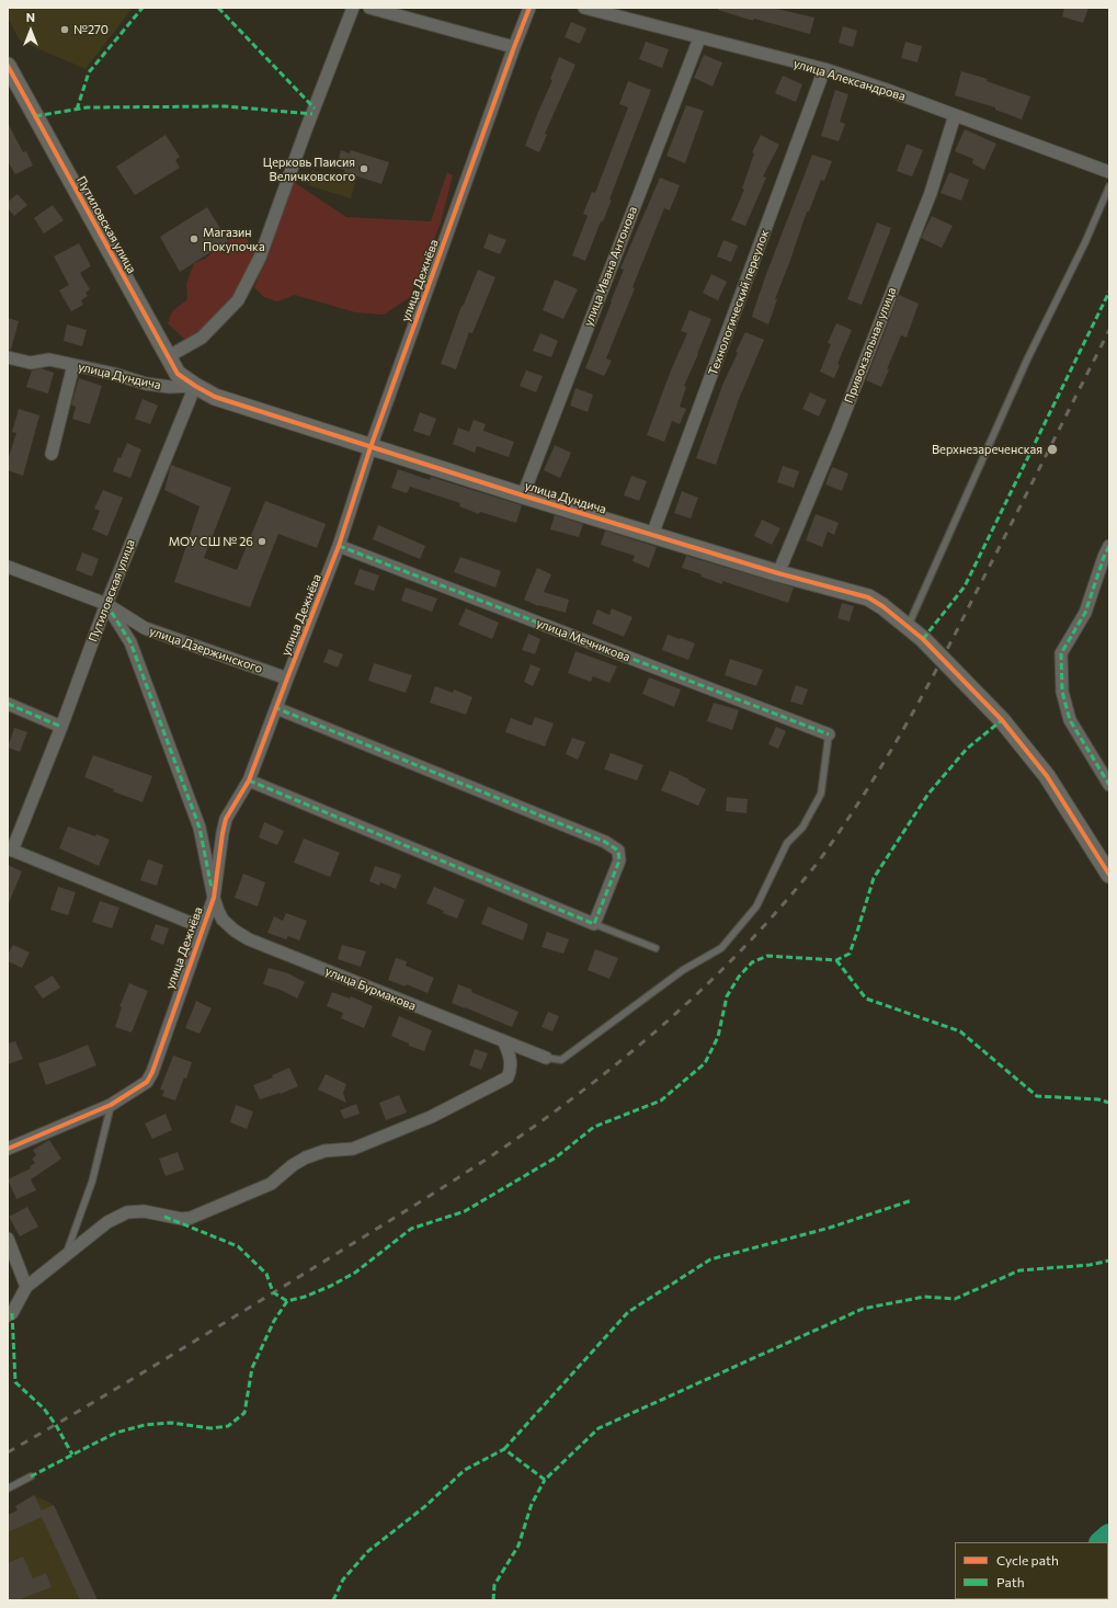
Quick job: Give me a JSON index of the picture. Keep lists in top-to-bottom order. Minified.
{"streets":{"street":["улица Александрова","Путиловская улица","улица Ивана Антонова","улица Дежнёва","Технологический переулок","Привокзальная улица","улица Дундича","улица Мечникова","улица Дзержинского","улица Бурмакова"]},"crossings":[["улица Александрова","улица Ивана Антонова"],["улица Александрова","Технологический переулок"],["улица Александрова","Привокзальная улица"],["Путиловская улица","улица Дундича"],["Путиловская улица","улица Дзержинского"],["Путиловская улица","улица Бурмакова"],["улица Ивана Антонова","улица Дундича"],["улица Дежнёва","улица Дундича"],["улица Дежнёва","улица Мечникова"],["улица Дежнёва","улица Дзержинского"],["улица Дежнёва","улица Бурмакова"],["Технологический переулок","улица Дундича"],["Привокзальная улица","улица Дундича"],["улица Дзержинского","улица Бурмакова"]],"places":["№270","Церковь Паисия Величковского","Магазин Покупочка","Верхнезареченская","МОУ СШ № 26"],"legend":["Cycle path","Path"],"north":"top"}
